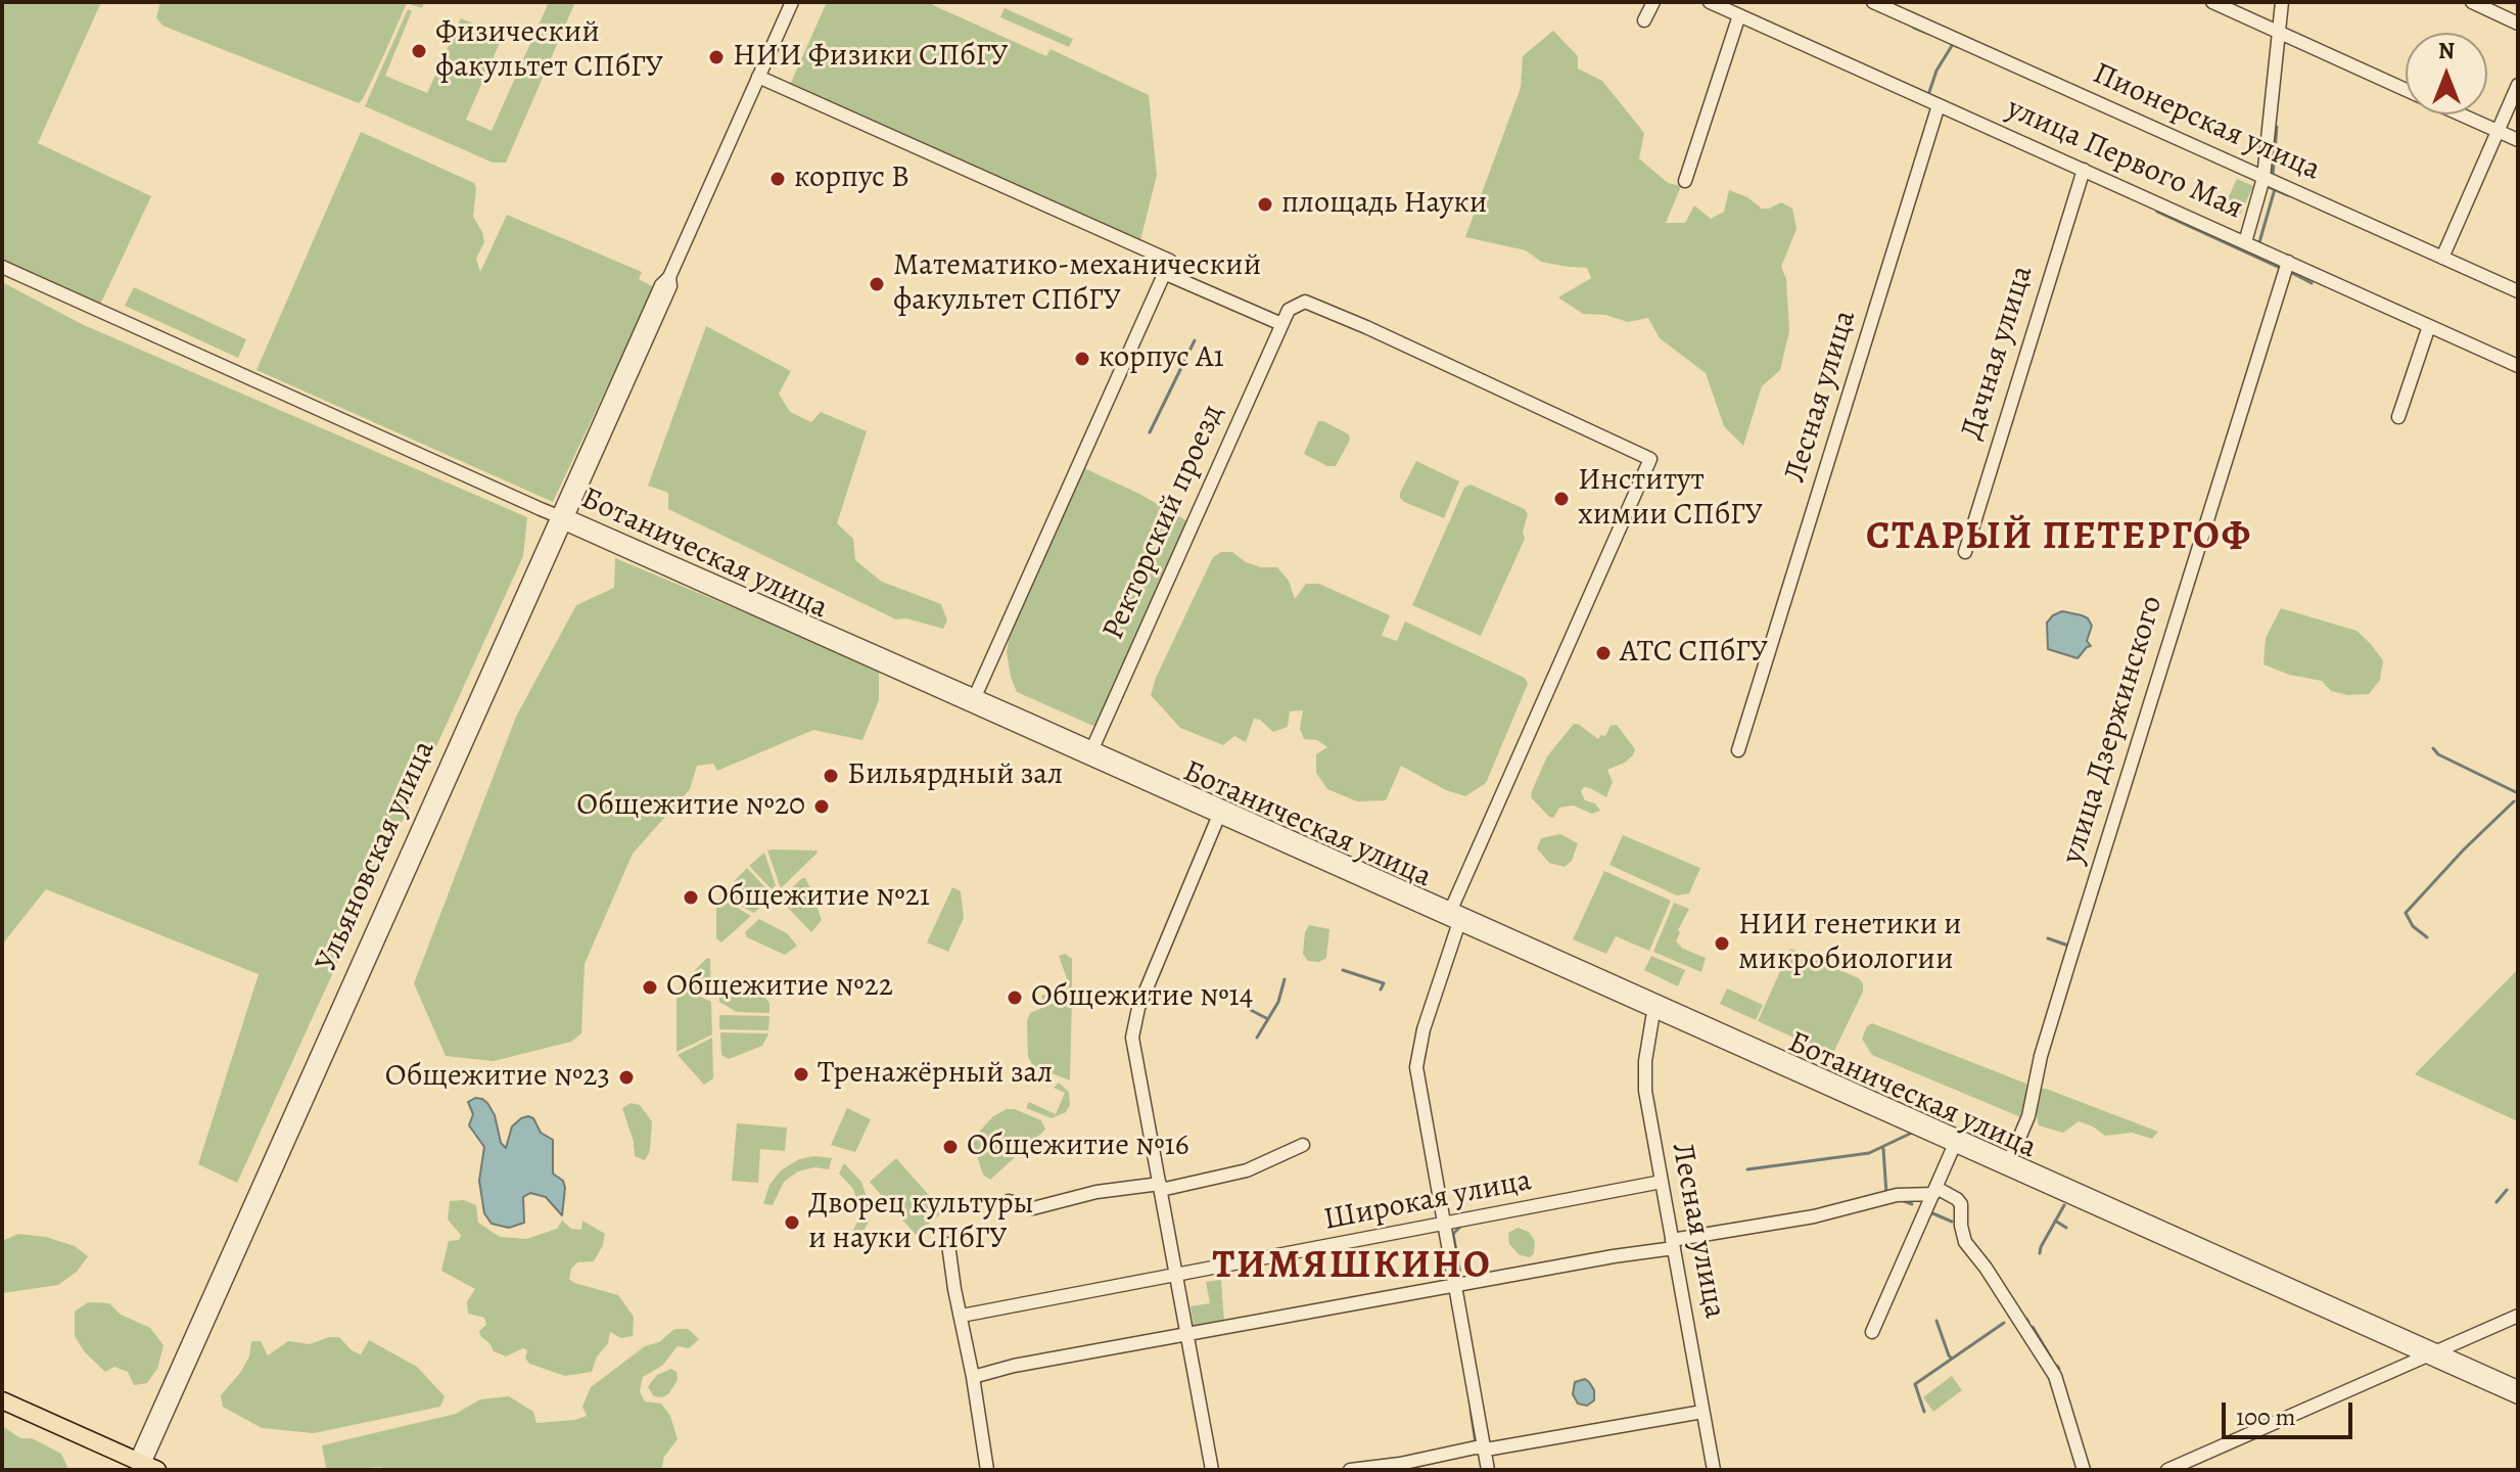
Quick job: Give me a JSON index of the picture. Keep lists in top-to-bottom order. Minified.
{"streets":{"street":["Пионерская улица","улица Первого Мая","Дачная улица","Лесная улица","Ректорский проезд","Ботаническая улица","улица Дзержинского","Ульяновская улица","Широкая улица"]},"crossings":[["улица Первого Мая","Дачная улица"],["улица Первого Мая","Лесная улица"],["улица Первого Мая","улица Дзержинского"],["Лесная улица","Ботаническая улица"],["Лесная улица","Широкая улица"],["Ректорский проезд","Ботаническая улица"],["Ботаническая улица","улица Дзержинского"],["Ботаническая улица","Ульяновская улица"]],"districts":["СТАРЫЙ ПЕТЕРГОФ","ТИМЯШКИНО"],"places":["Физический факультет СПбГУ","НИИ Физики СПбГУ","корпус В","площадь Науки","Математико-механический факультет СПбГУ","корпус А1","Институт химии СПбГУ","АТС СПбГУ","Бильярдный зал","Общежитие №20","Общежитие №21","НИИ генетики и микробиологии","Общежитие №22","Общежитие №14","Тренажёрный зал","Общежитие №23","Общежитие №16","Дворец культуры и науки СПбГУ"],"scale_bar":"100 m","north":"top"}
